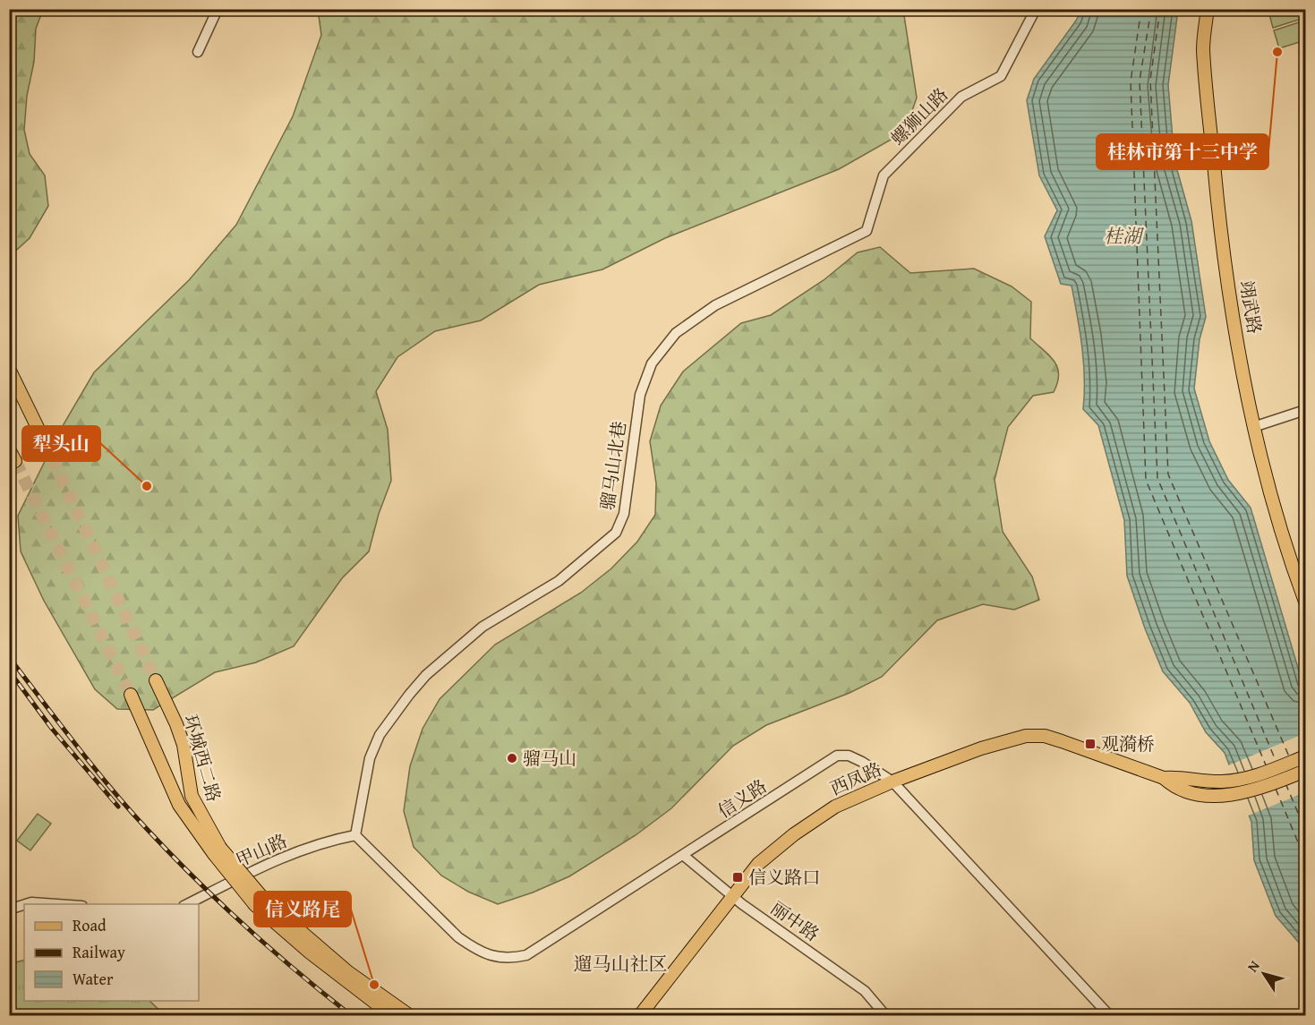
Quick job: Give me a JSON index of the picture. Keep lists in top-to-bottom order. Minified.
{"streets":{"main road":["翊武路","环城西二路","西凤路"],"street":["螺狮山路","骝马山北巷","信义路","甲山路","丽中路"]},"crossings":[["螺狮山路","骝马山北巷"],["骝马山北巷","信义路"],["骝马山北巷","甲山路"],["西凤路","信义路"],["西凤路","丽中路"],["信义路","甲山路"],["信义路","丽中路"]],"districts":["遛马山社区"],"water":["桂湖"],"places":{"other":["桂林市第十三中学","犁头山","骝马山","信义路尾"],"transit":["观漪桥","信义路口"]},"legend":["Road","Railway","Water"],"north":"top left"}
